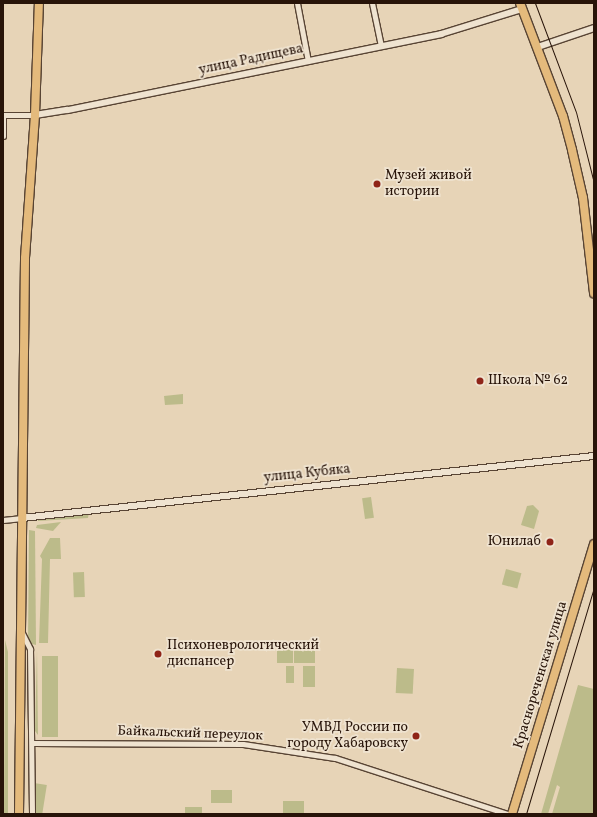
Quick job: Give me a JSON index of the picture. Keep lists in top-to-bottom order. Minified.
{"streets":{"main road":["Краснореченская улица"],"street":["улица Радищева","улица Кубяка","Байкальский переулок"]},"places":["Музей живой истории","Школа № 62","Юнилаб","Психоневрологический диспансер","УМВД России по городу Хабаровску"]}
